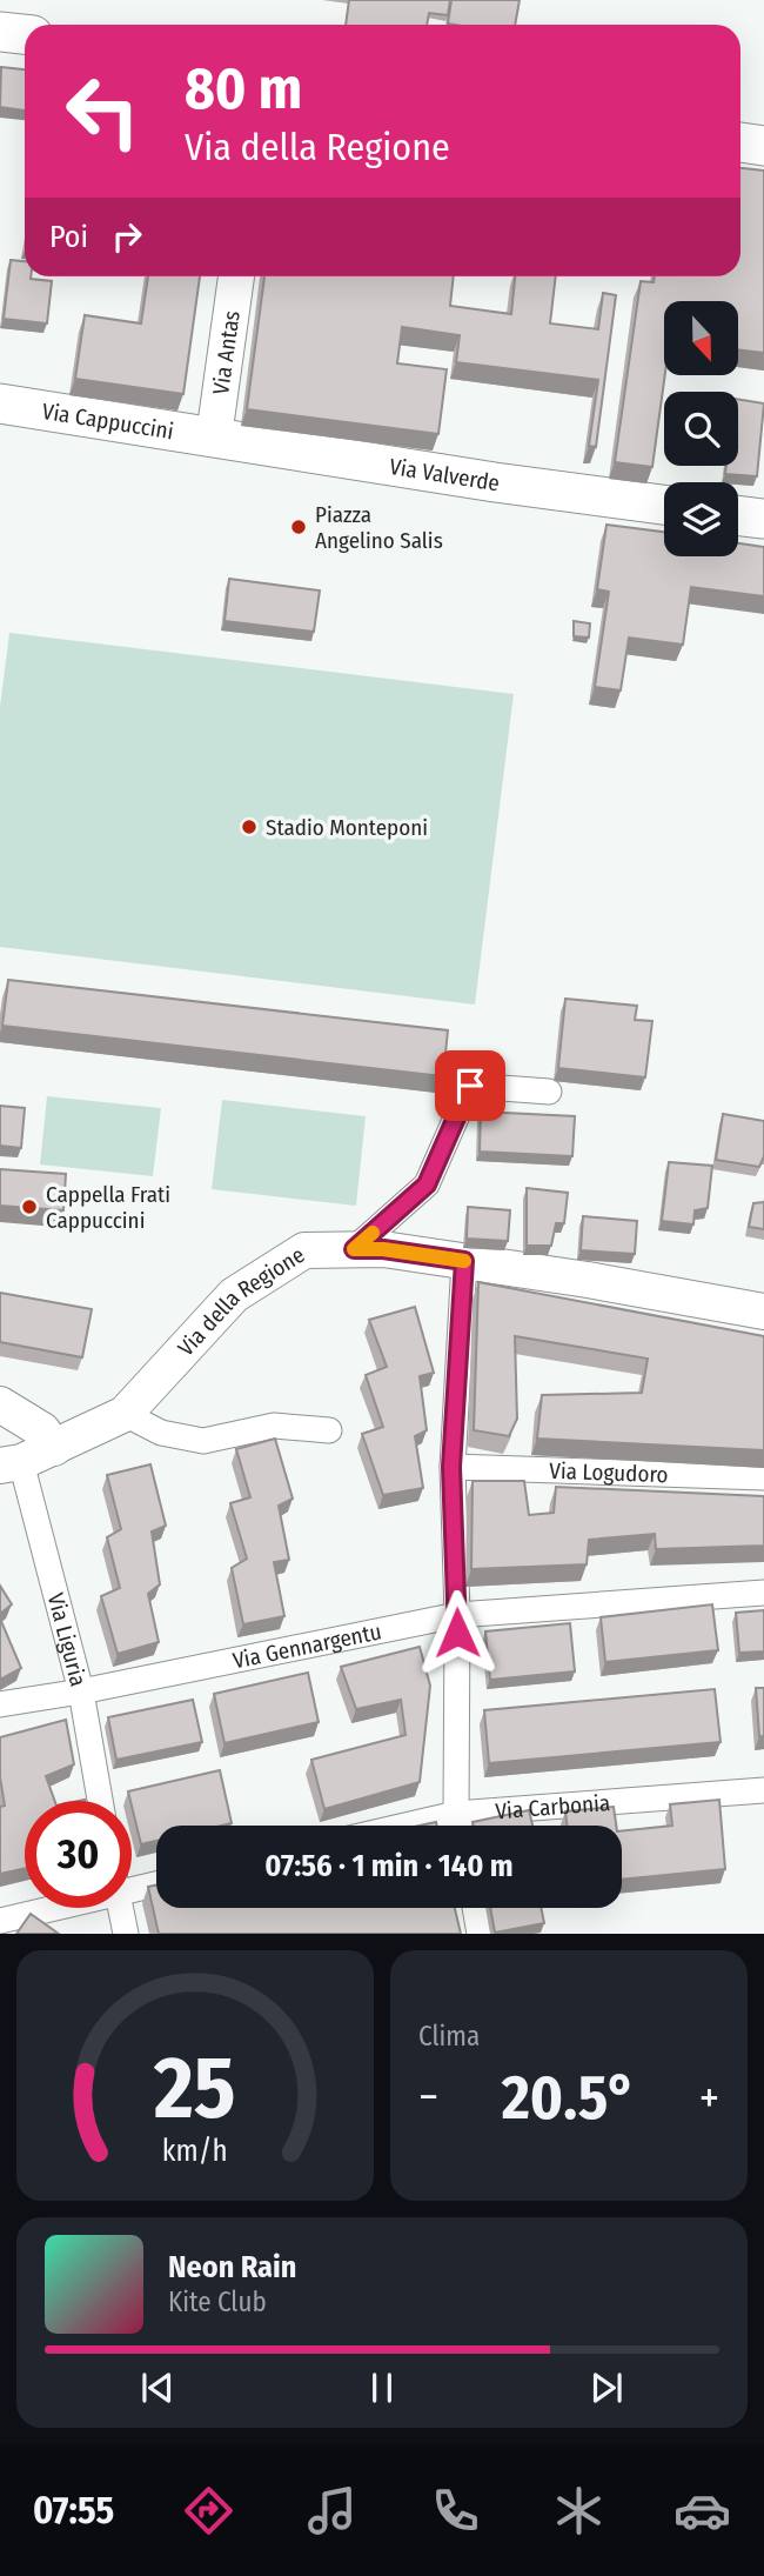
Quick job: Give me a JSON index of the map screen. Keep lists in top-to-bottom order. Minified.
{"streets":{"main road":["Via Cappuccini","Via Valverde"],"street":["Via Antas","Via della Regione","Via Logudoro","Via Liguria","Via Gennargentu","Via Carbonia"]},"crossings":[["Via Antas","Via Cappuccini"],["Via Antas","Via Valverde"],["Via Cappuccini","Via Valverde"],["Via della Regione","Via Liguria"],["Via Liguria","Via Gennargentu"]],"places":["Piazza Angelino Salis","Stadio Monteponi","Cappella Frati Cappuccini"],"north":"bottom","page":{"turn":["80 m","Via della Regione"],"then":"Poi","limit":"30","trip":"07:56 · 1 min · 140 m","tile":"Clima","heat":["−","20.5°","+"],"song":["Neon Rain","Kite Club"],"tabs":"07:55","gauge":["25","km/h"]}}
